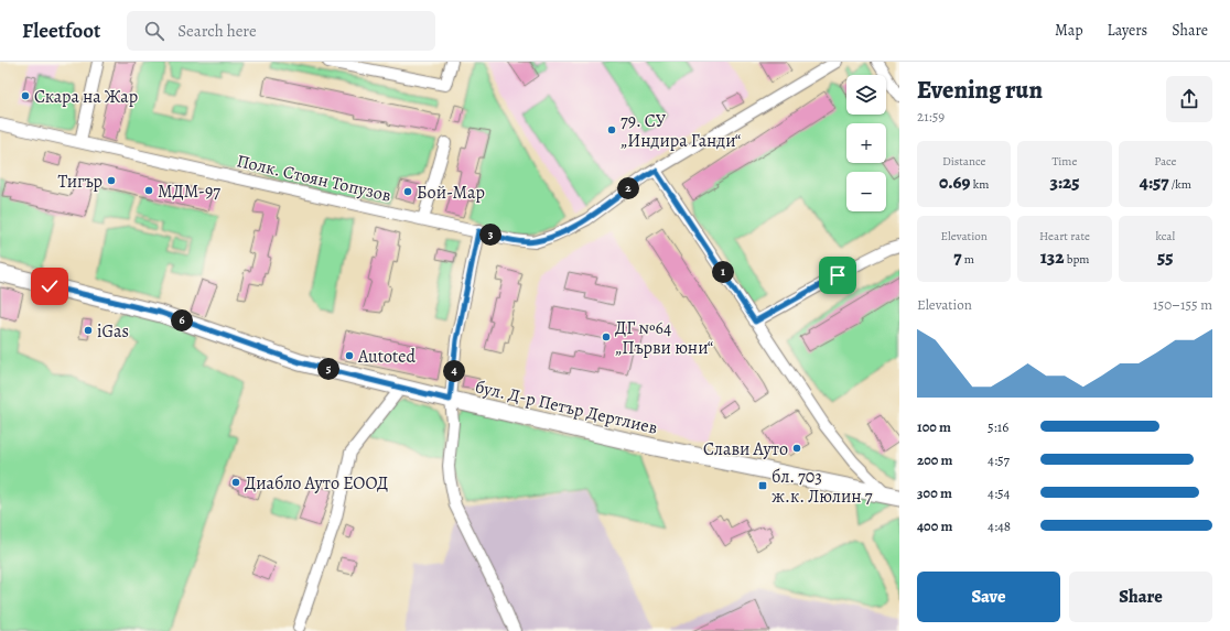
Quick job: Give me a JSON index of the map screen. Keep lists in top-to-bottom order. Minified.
{"streets":{"main road":["бул. Д-р Петър Дертлиев"],"street":["Полк. Стоян Топузов"]},"places":{"other":["Скара на Жар","79. СУ „Индира Ганди“","Тигър","МДМ-97","Бой-Мар","iGas","ДГ №64 „Първи юни“","Autoted","Слави Ауто","Диабло Ауто ЕООД"],"transit":["бл. 703 ж.к. Люлин 7"]},"page":{"header":"Fleetfoot","search":"Search here","nav":["Map","Layers","Share"],"heading":["Evening run","21:59"],"map_buttons":["+","−"],"stats":[["Distance","0.69 km"],["Time","3:25"],["Pace","4:57 /km"],["Elevation","7 m"],["Heart rate","132 bpm"],["kcal","55"]],"pins":["2","3","1","6","5","4"],"chart":["Elevation","150–155 m"],"list":[{"name":"100 m","note":"5:16"},{"name":"200 m","note":"4:57"},{"name":"300 m","note":"4:54"},{"name":"400 m","note":"4:48"}],"buttons":["Save","Share"]}}
